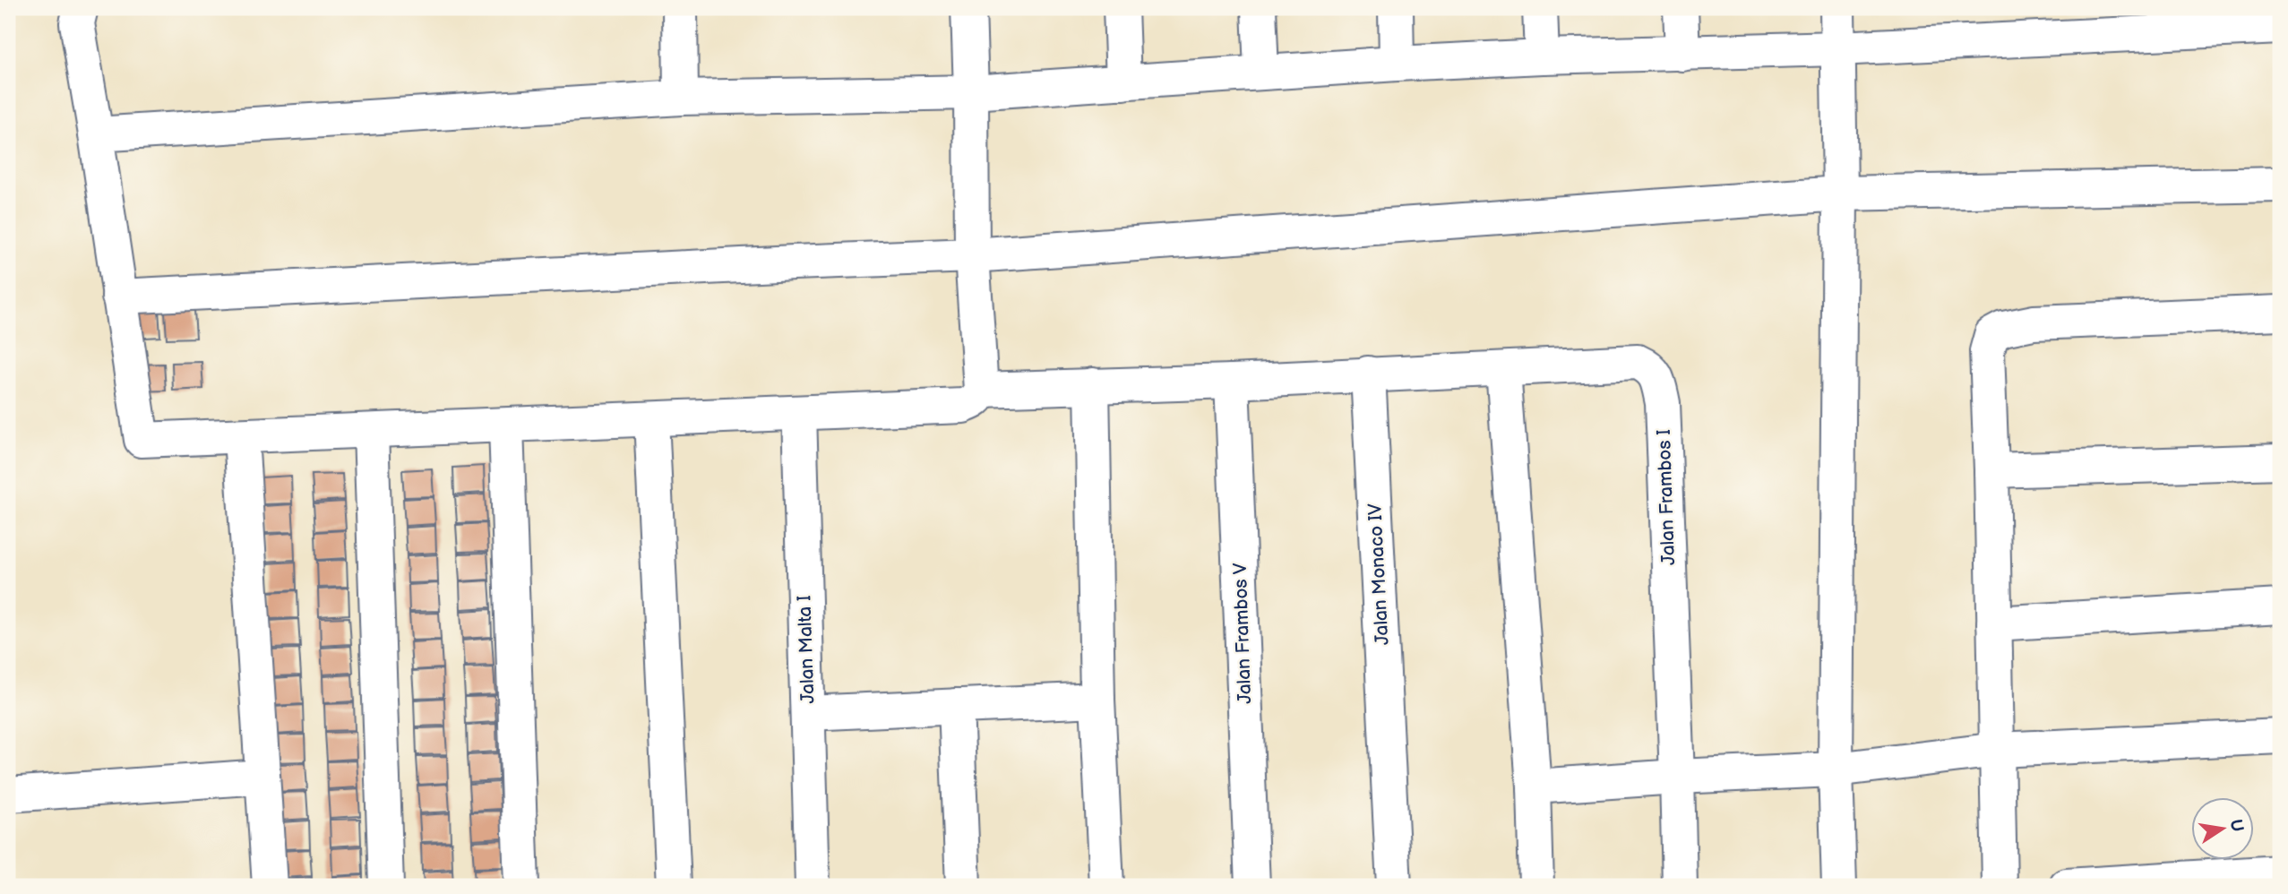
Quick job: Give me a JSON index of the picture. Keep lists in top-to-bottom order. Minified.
{"streets":{"street":["Jalan Frambos I","Jalan Monaco IV","Jalan Frambos V","Jalan Malta I"]},"crossings":[["Jalan Frambos I","Jalan Monaco IV"],["Jalan Frambos I","Jalan Frambos V"]],"north":"right"}
